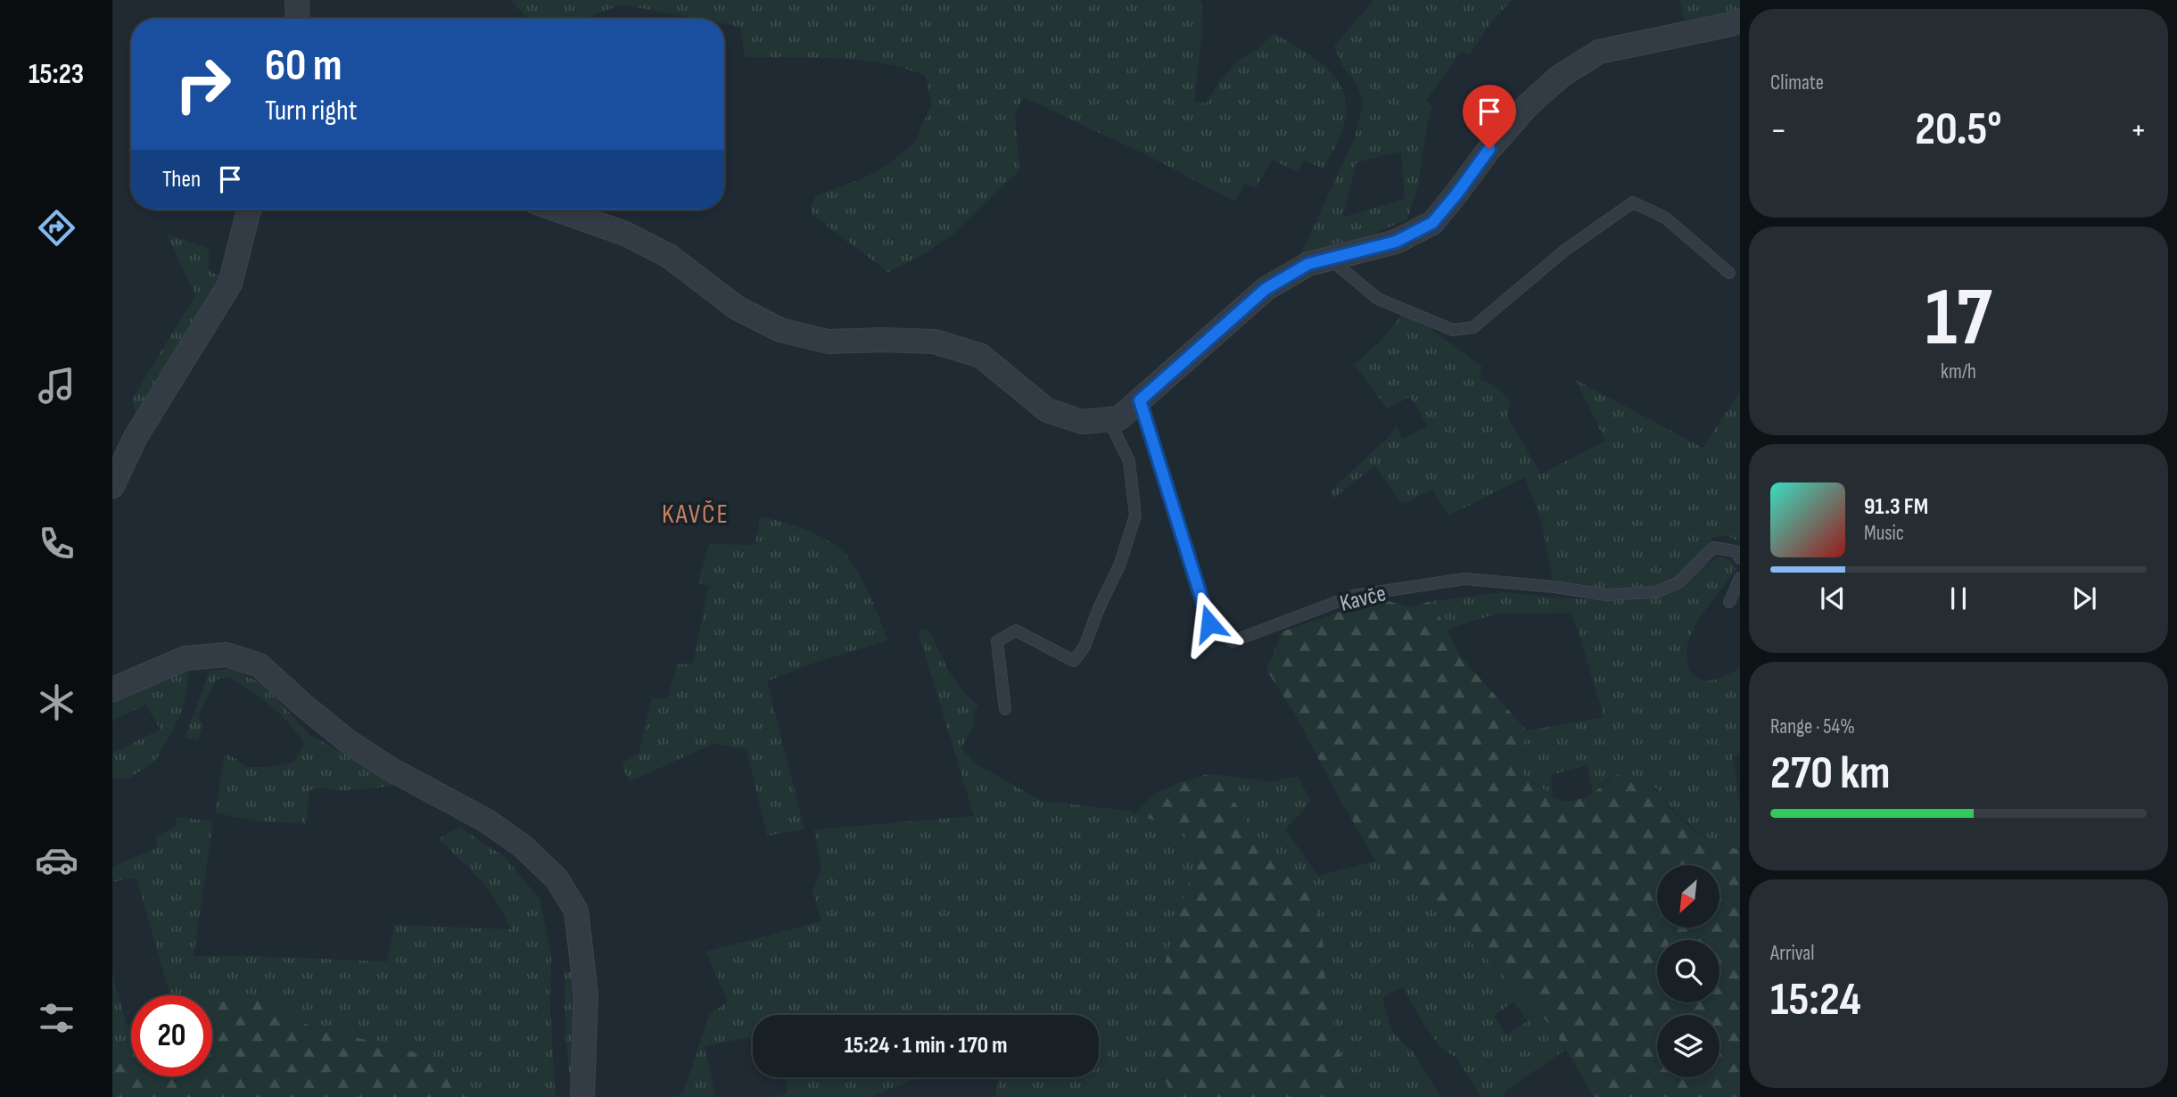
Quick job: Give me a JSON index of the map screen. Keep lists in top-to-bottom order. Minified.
{"streets":{"lane":["Kavče"]},"districts":["KAVČE"],"north":"bottom left","page":{"tabs":"15:23","tile":["Climate",["17","km/h"],["Range · 54%","270 km"],["Arrival","15:24"]],"turn":["60 m","Turn right"],"heat":["−","20.5°","+"],"then":"Then","song":["91.3 FM","Music"],"limit":"20","trip":"15:24 · 1 min · 170 m"}}
